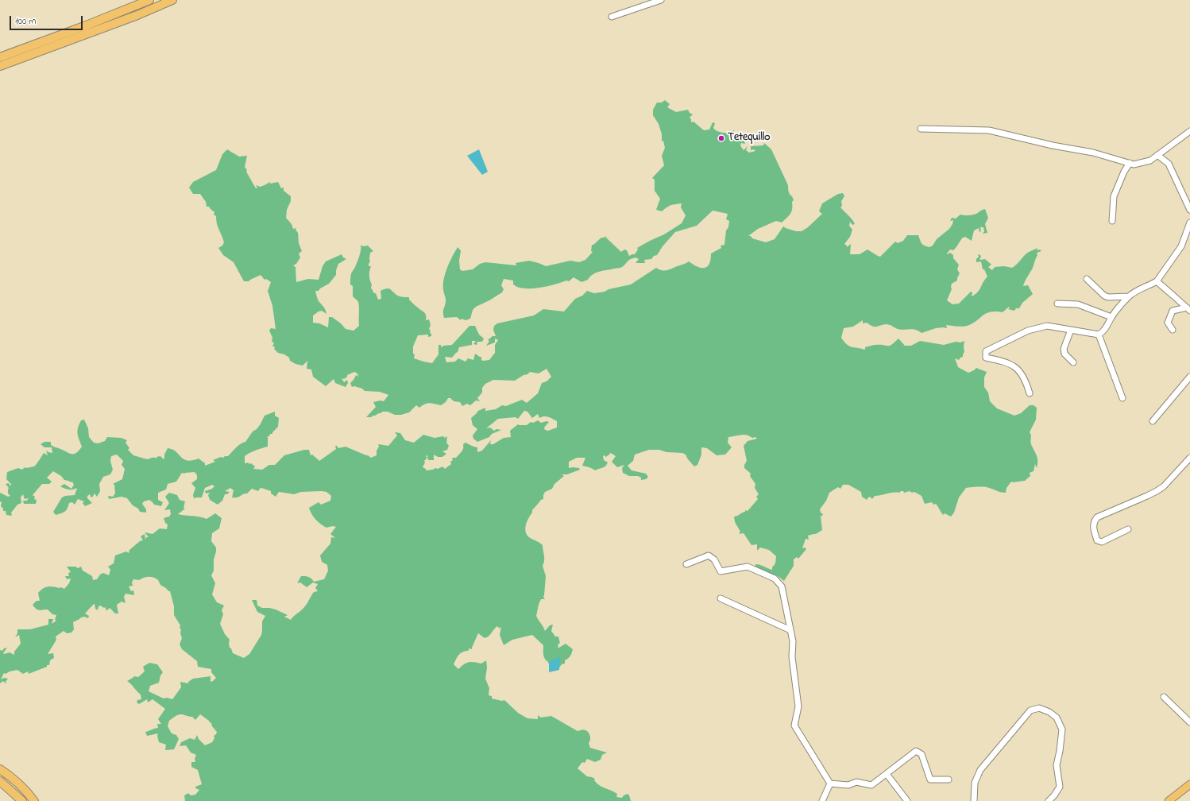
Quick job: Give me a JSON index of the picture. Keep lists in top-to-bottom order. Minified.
{"places":["Tetequillo"],"scale_bar":"100 m"}
